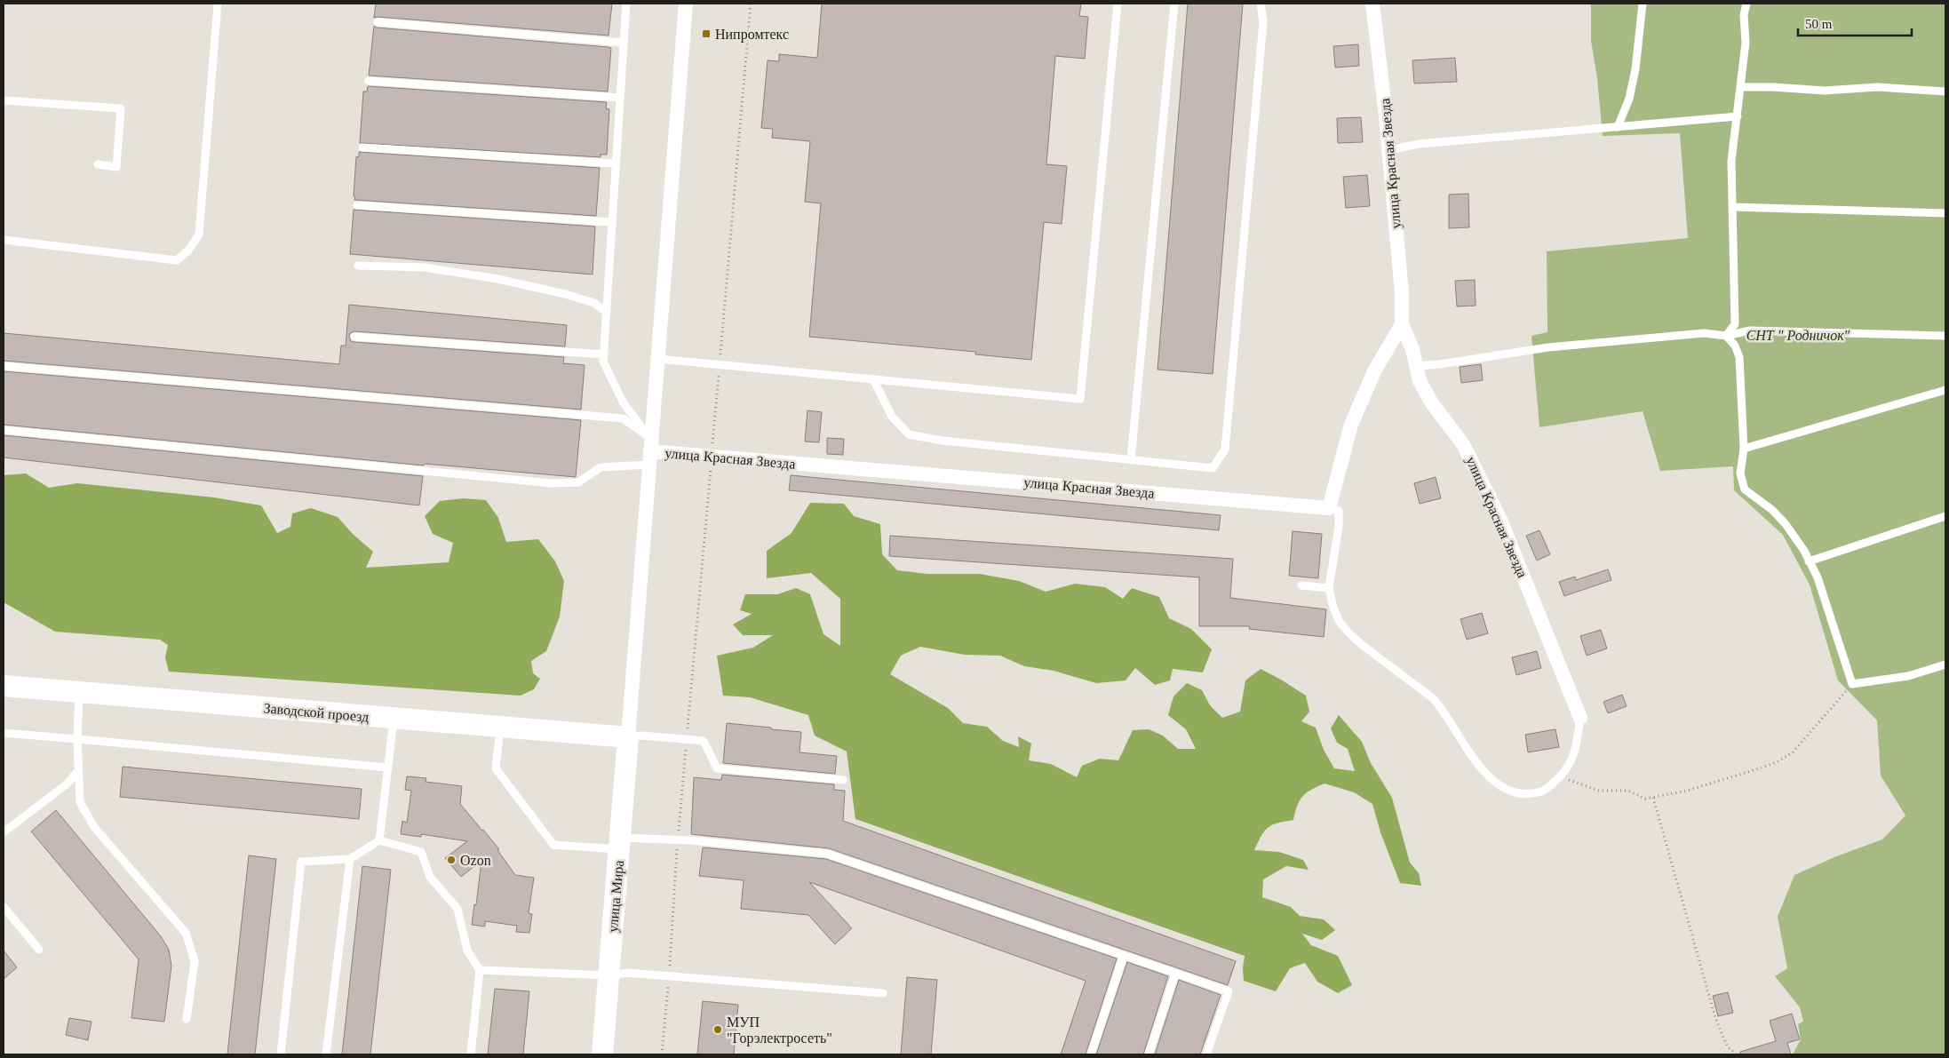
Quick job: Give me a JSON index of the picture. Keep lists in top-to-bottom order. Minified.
{"streets":{"main road":["Заводской проезд","улица Мира"],"street":["улица Красная Звезда"]},"crossings":[["Заводской проезд","улица Мира"]],"parks":["СНТ \" Родничок\""],"places":{"transit":["Нипромтекс"],"other":["Ozon","МУП \"Горэлектросеть\""]},"scale_bar":"50 m"}
